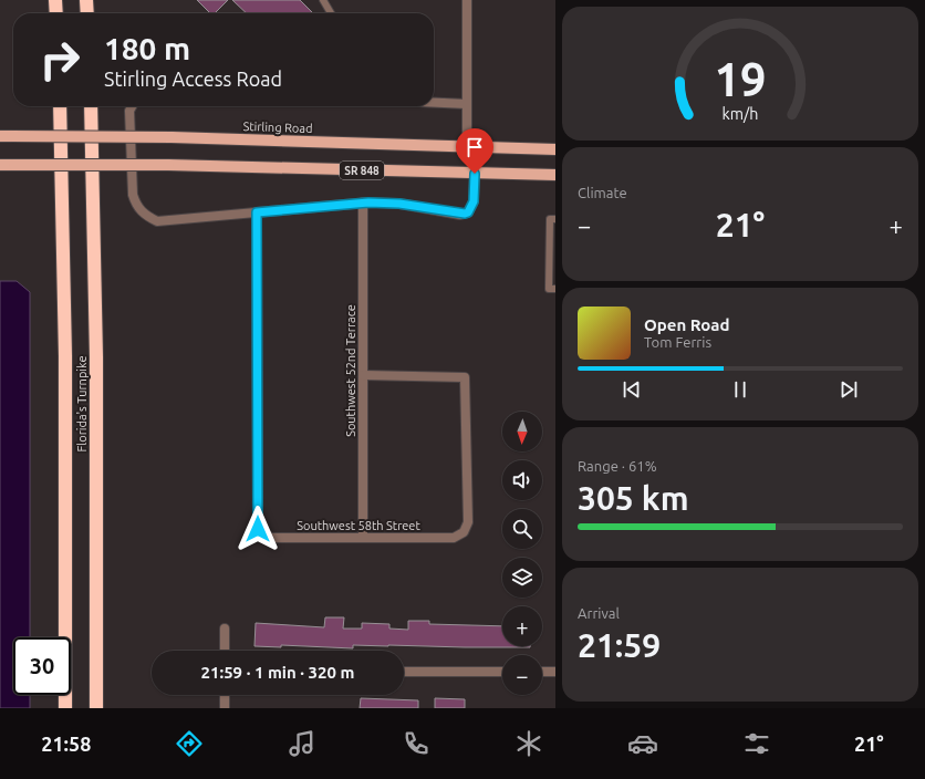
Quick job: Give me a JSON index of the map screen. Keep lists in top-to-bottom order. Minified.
{"streets":{"highway":["Florida's Turnpike"],"main road":["Stirling Road","SR 848"],"street":["Southwest 52nd Terrace","Southwest 58th Street"]},"crossings":[["Southwest 52nd Terrace","Southwest 58th Street"]],"north":"bottom","page":{"turn":["180 m","Stirling Access Road"],"tile":["Climate",["Range · 61%","305 km"],["Arrival","21:59"]],"heat":["−","21°","+"],"song":["Open Road","Tom Ferris"],"map_buttons":["+","−"],"limit":"30","trip":"21:59 · 1 min · 320 m","tabs":["21:58","21°"],"gauge":["19","km/h"]}}
